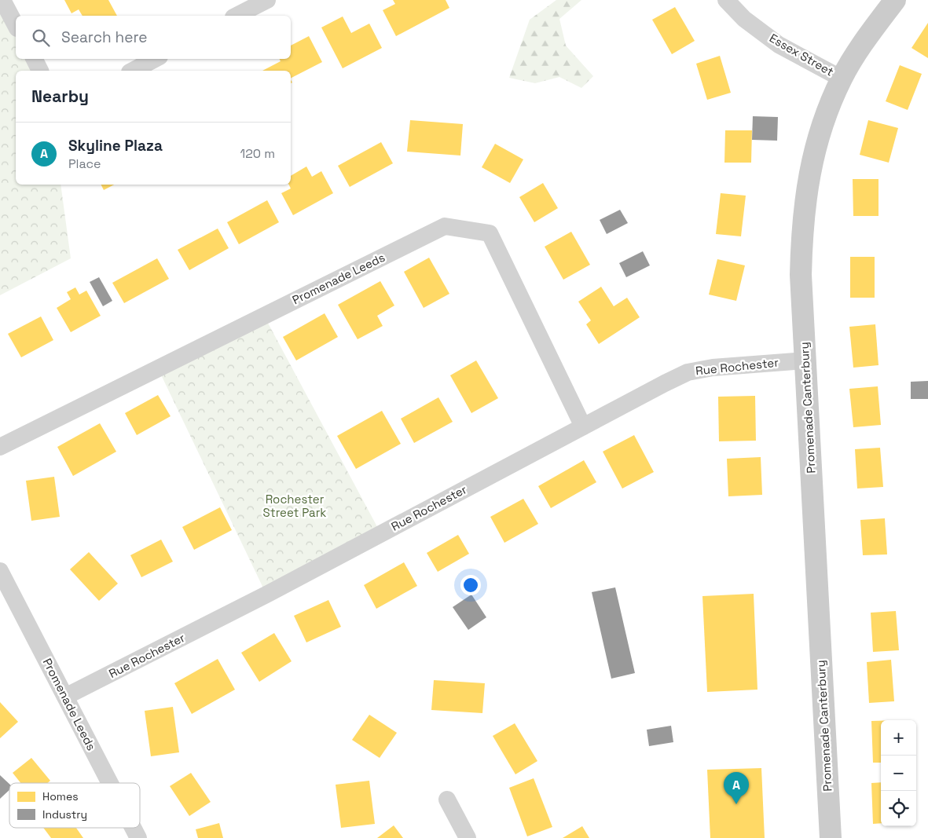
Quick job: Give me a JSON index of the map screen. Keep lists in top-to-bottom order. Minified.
{"streets":{"street":["Essex Street","Promenade Leeds","Rue Rochester","Promenade Canterbury"]},"crossings":[["Essex Street","Promenade Canterbury"],["Promenade Leeds","Rue Rochester"],["Rue Rochester","Promenade Canterbury"]],"parks":["Rochester Street Park"],"legend":["Homes","Industry"],"page":{"search":"Search here","heading":"Nearby","list":[{"mark":"A","name":"Skyline Plaza","note":"Place","value":"120 m"}],"map_buttons":["+","−"],"pins":"A"}}
